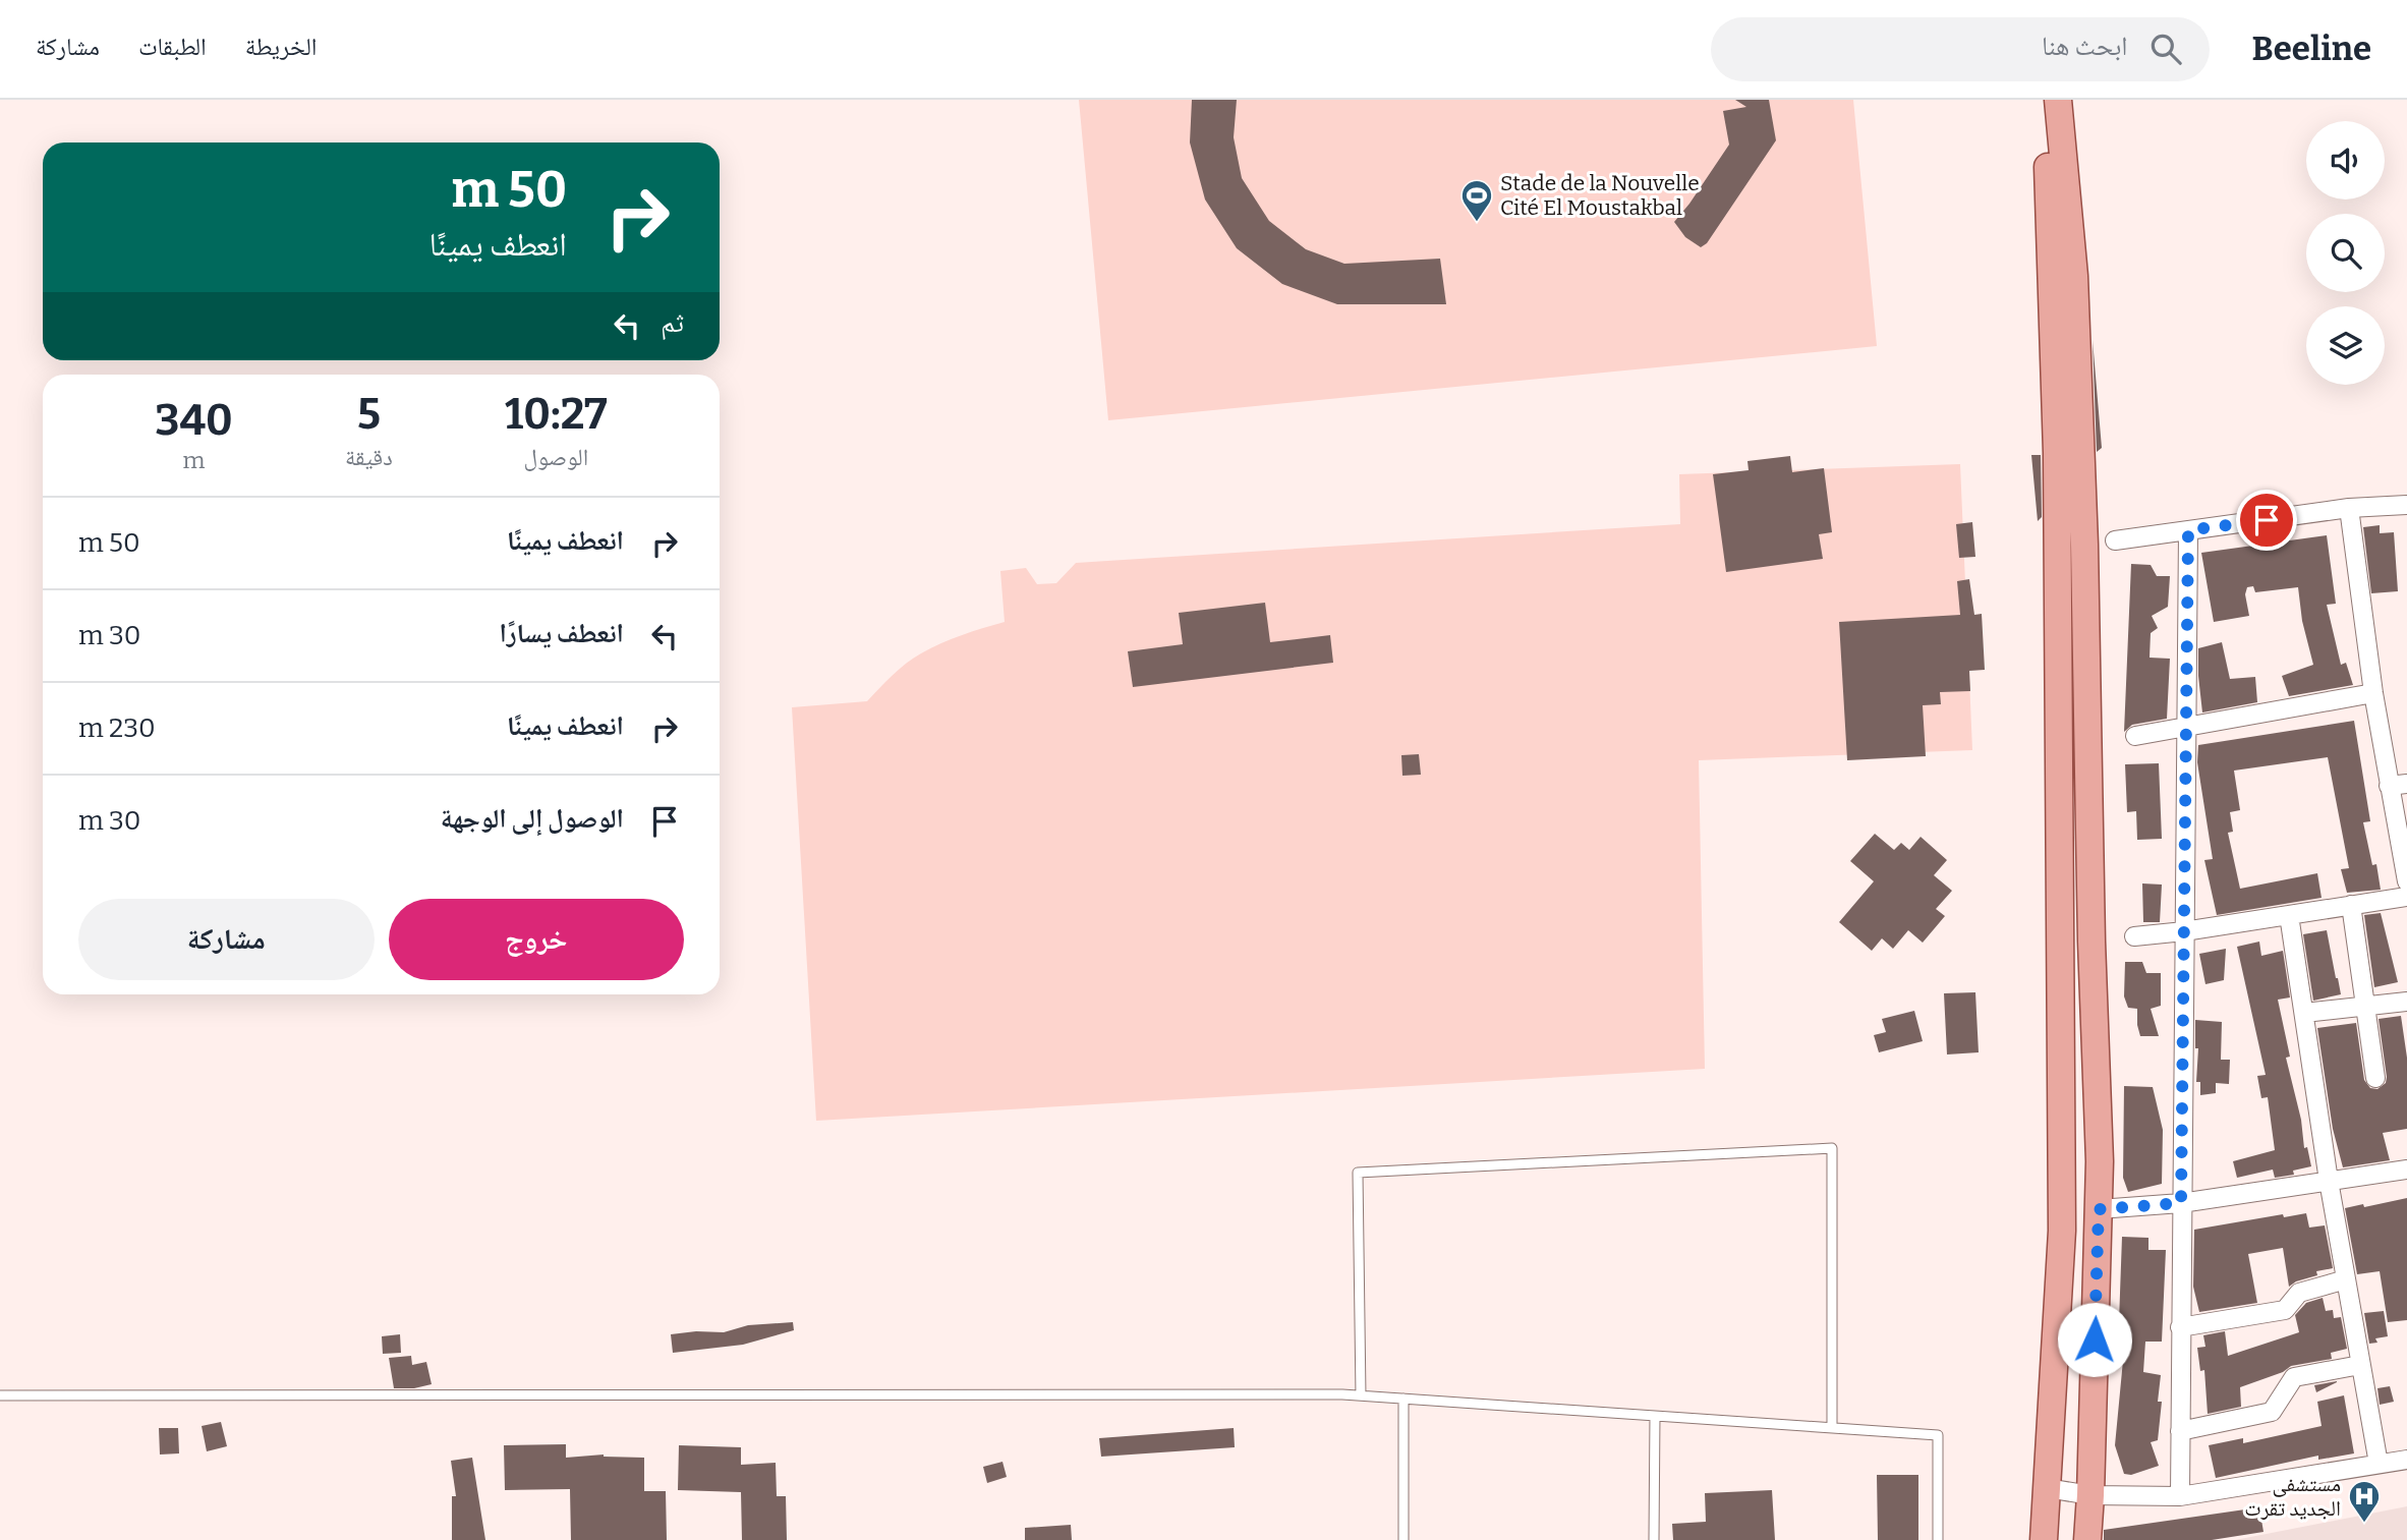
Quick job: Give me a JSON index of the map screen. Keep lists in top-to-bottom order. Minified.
{"places":{"sports":["Stade de la Nouvelle Cité El Moustakbal"],"hospital":["مستشفى الجديد تقرت"]},"page":{"header":"Beeline","search":"ابحث هنا","nav":["الخريطة","الطبقات","مشاركة"],"turn":["50 m","انعطف يمينًا"],"then":"ثم","eta":["10:27","الوصول","5","دقيقة","340","m"],"list":[{"name":"انعطف يمينًا","value":"50 m"},{"name":"انعطف يسارًا","value":"30 m"},{"name":"انعطف يمينًا","value":"230 m"},{"name":"الوصول إلى الوجهة","value":"30 m"}],"buttons":["خروج","مشاركة"]}}
